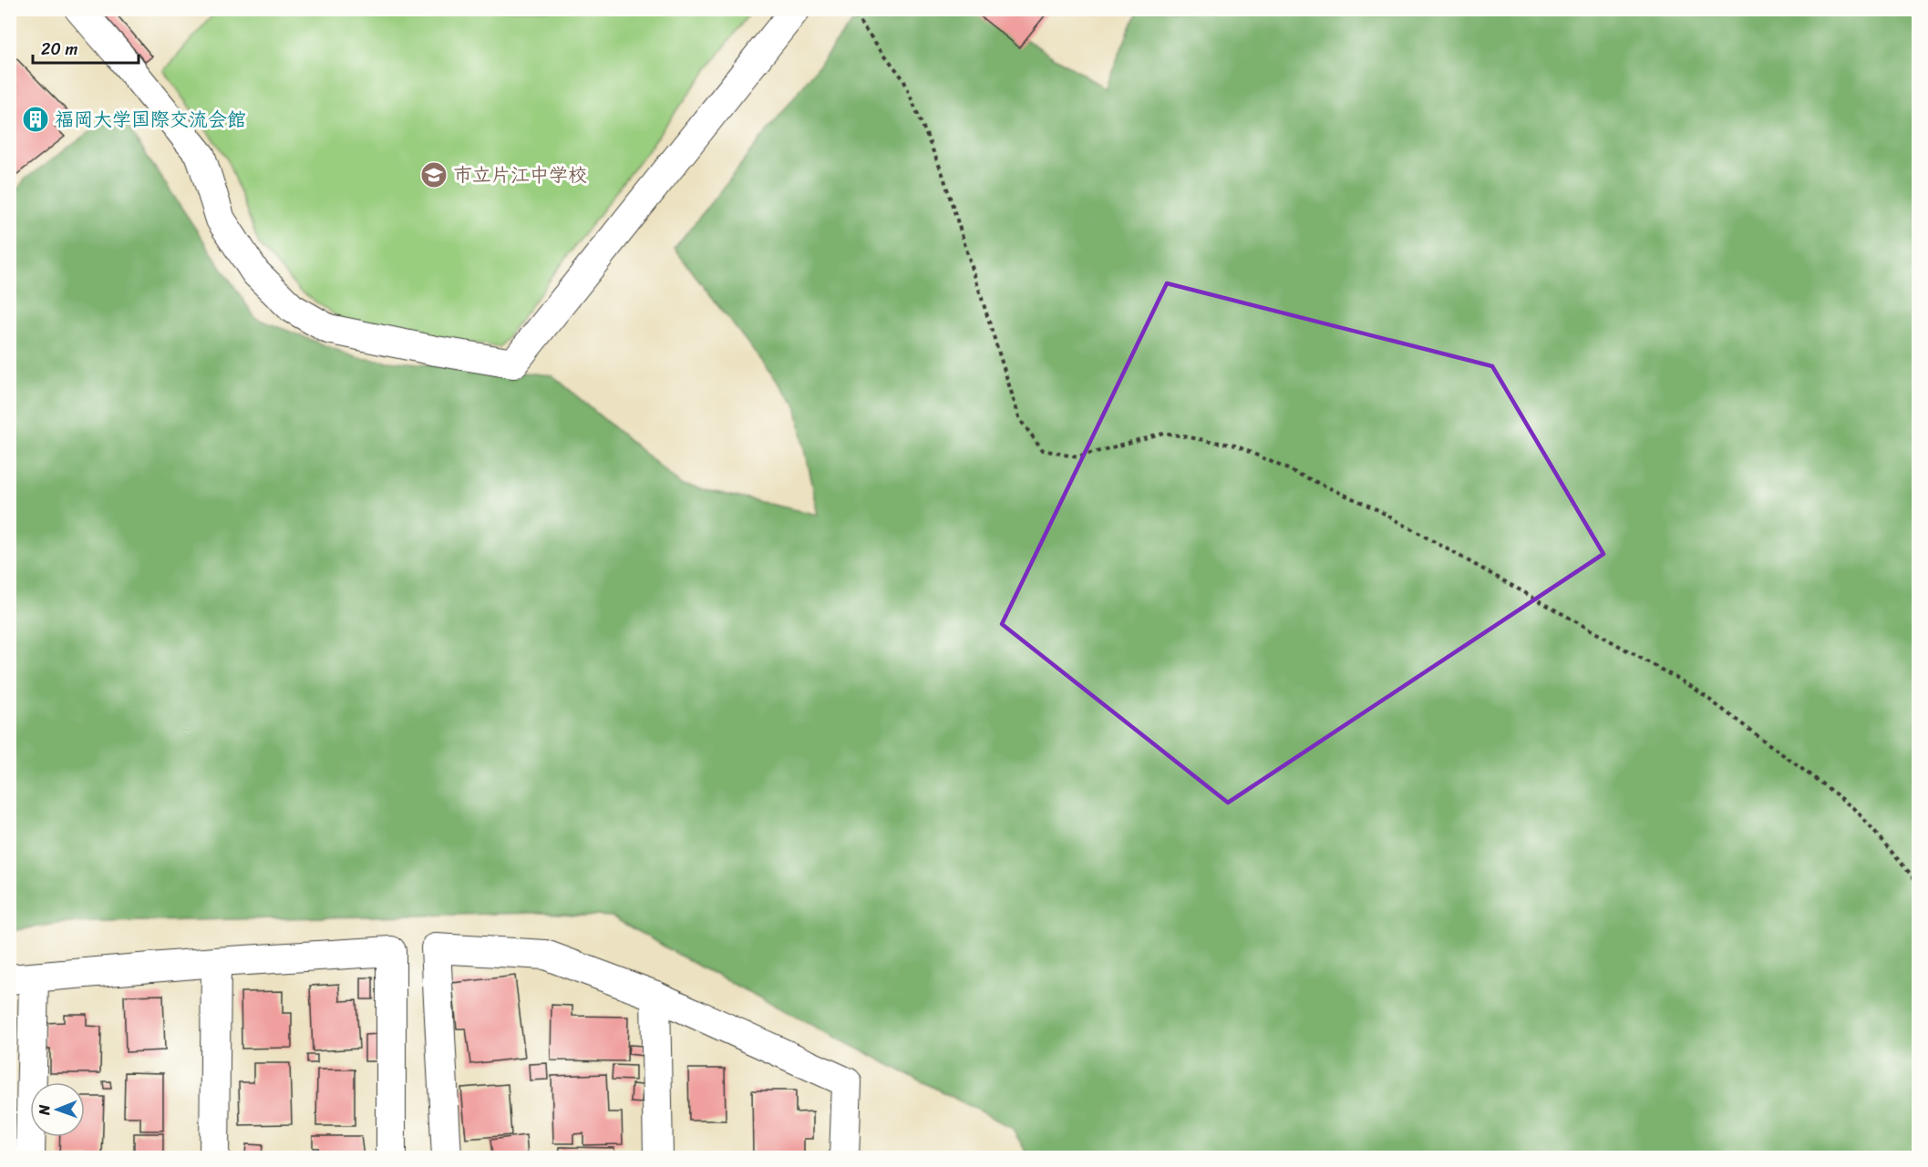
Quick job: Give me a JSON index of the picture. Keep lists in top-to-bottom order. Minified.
{"places":{"building":["福岡大学国際交流会館"],"school or university":["市立片江中学校"]},"scale_bar":"20 m","north":"left"}
